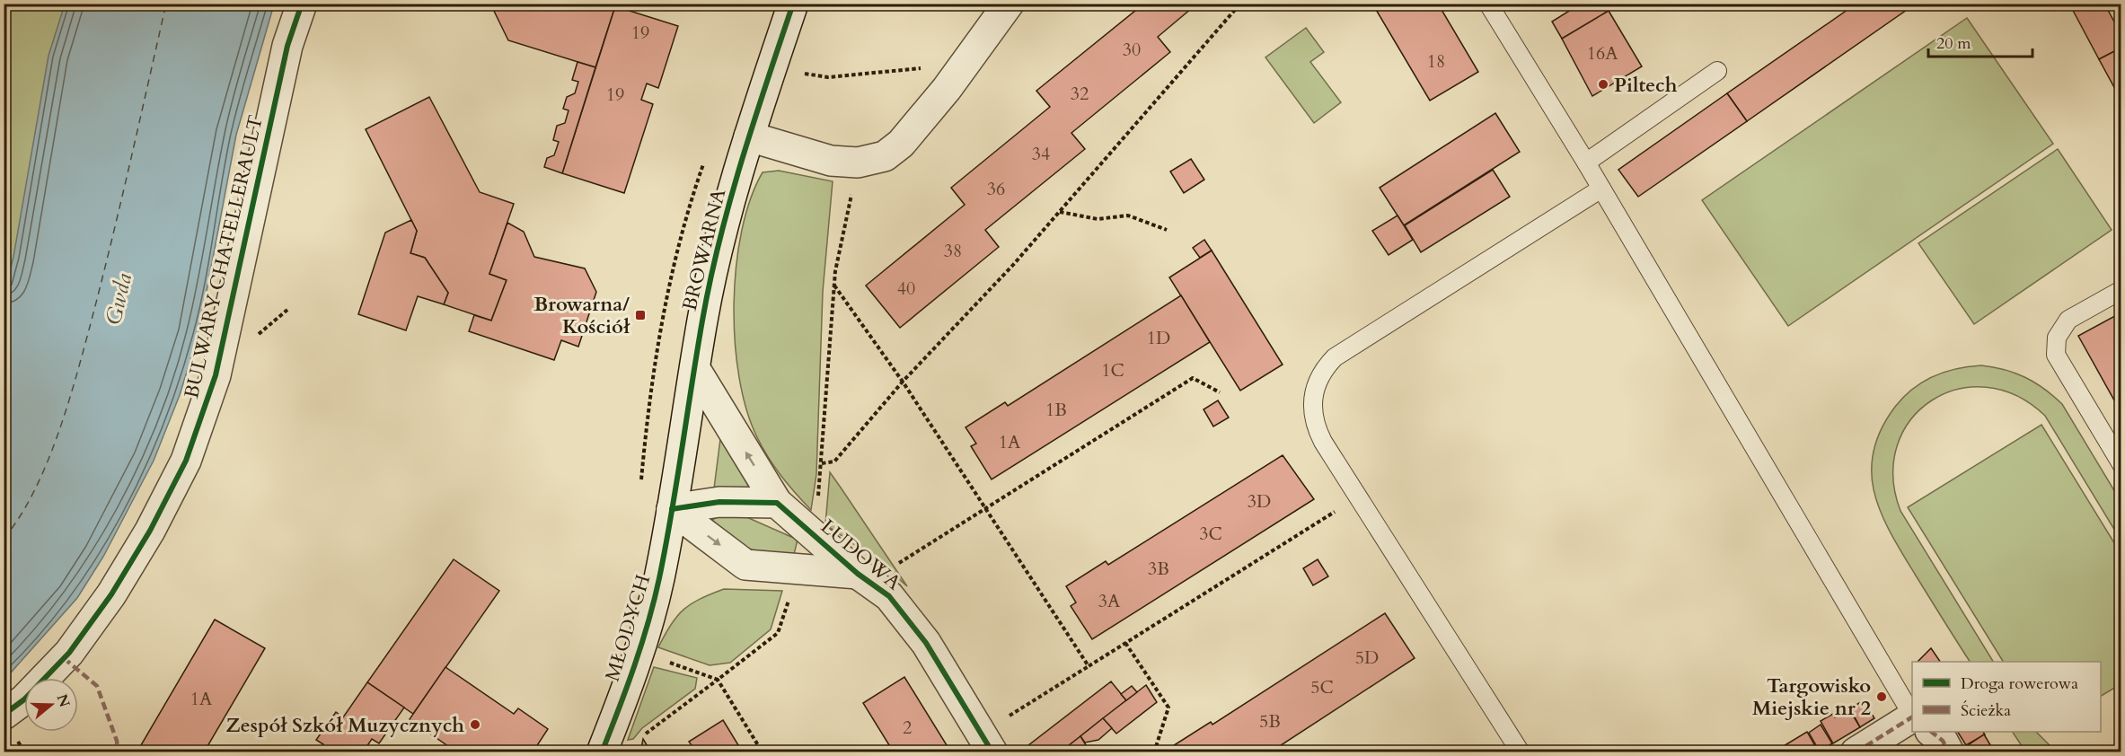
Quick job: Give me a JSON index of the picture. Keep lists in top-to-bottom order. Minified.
{"streets":{"street":["BROWARNA","BULWARY CHATELLERAULT","LUDOWA","MŁODYCH"]},"crossings":[["BROWARNA","LUDOWA"],["BROWARNA","MŁODYCH"],["LUDOWA","MŁODYCH"]],"water":["Gwda"],"places":{"other":["Piltech","Targowisko Miejskie nr 2","Zespół Szkół Muzycznych"],"transit":["Browarna/ Kościół"]},"house_numbers":["19","30","16A","18","32","19","34","36","38","40","1D","1C","1B","1A","3D","3C","3B","3A","5D","5C","1A","5B","2"],"legend":["Droga rowerowa","Ścieżka"],"scale_bar":"20 m","north":"right"}
